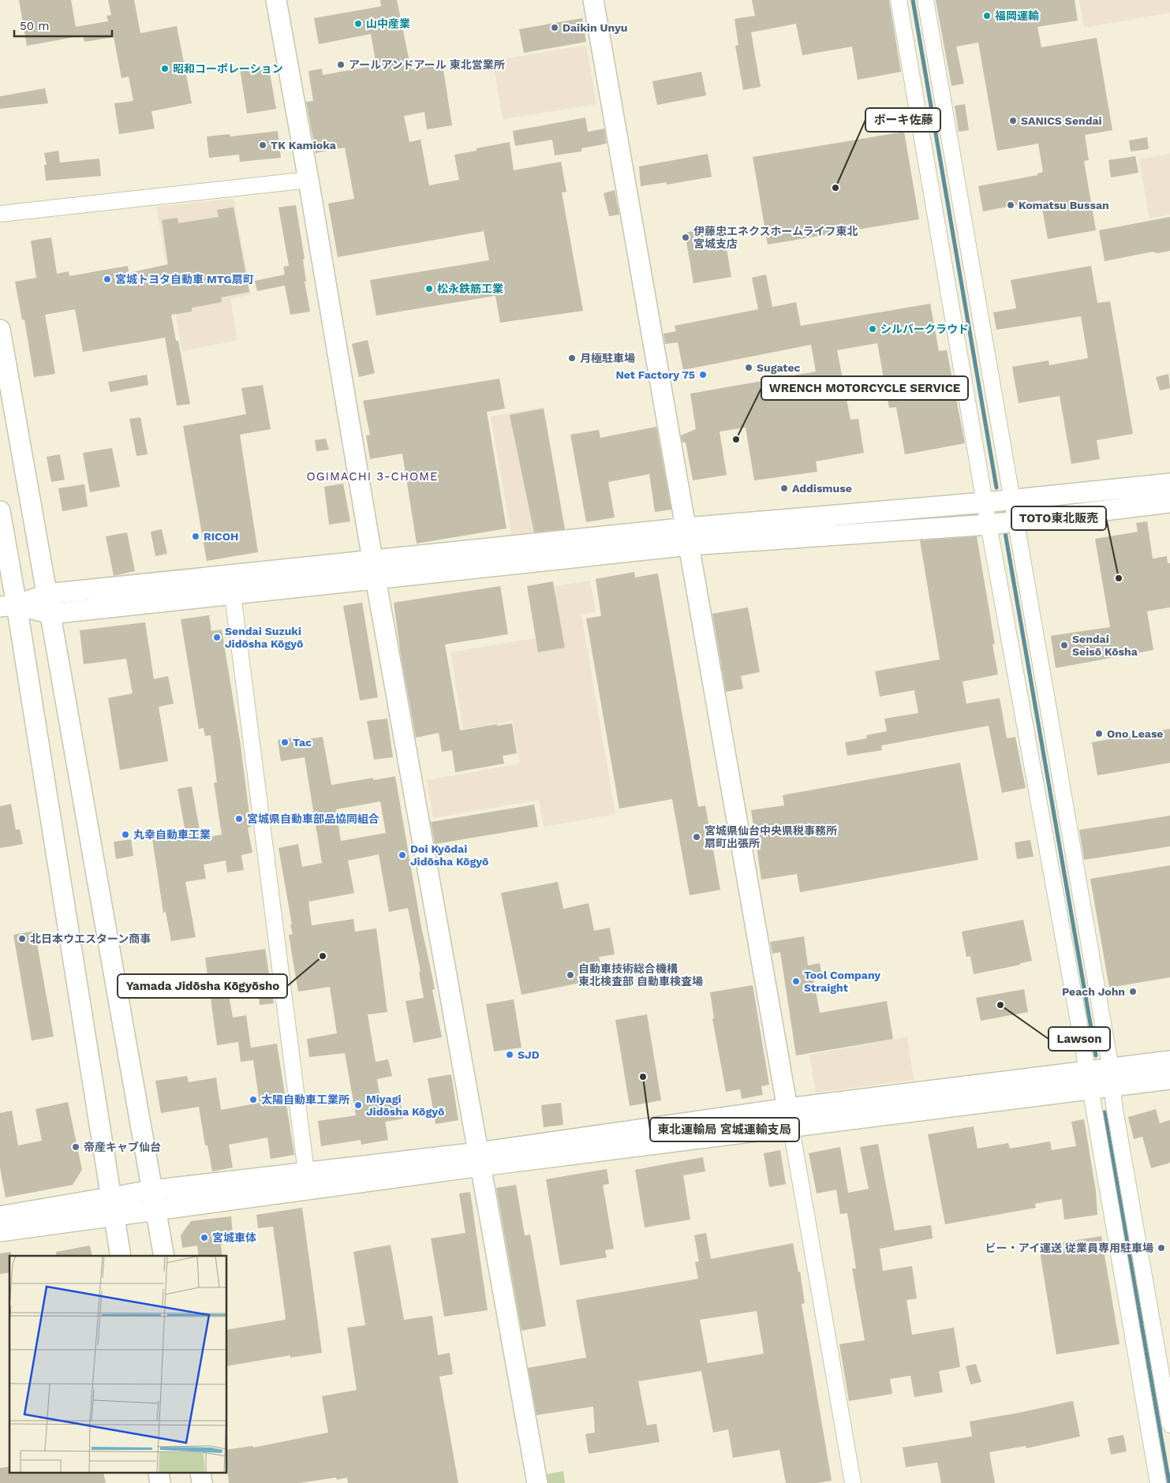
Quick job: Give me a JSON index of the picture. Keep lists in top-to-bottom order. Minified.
{"districts":["OGIMACHI 3-CHOME"],"places":["福岡運輸","山中産業","Daikin Unyu","アールアンドアール 東北営業所","昭和コーポレーション","SANICS Sendai","TK Kamioka","ボーキ佐藤","Komatsu Bussan","伊藤忠エネクスホームライフ東北 宮城支店","宮城トヨタ自動車 MTG扇町","松永鉄筋工業","シルバークラウド","月極駐車場","Sugatec","Net Factory 75","WRENCH MOTORCYCLE SERVICE","Addismuse","RICOH","TOTO東北販売","Sendai Suzuki Jidōsha Kōgyō","Sendai Seisō Kōsha","Ono Lease","Tac","宮城県自動車部品協同組合","丸幸自動車工業","宮城県仙台中央県税事務所 扇町出張所","Doi Kyōdai Jidōsha Kōgyō","北日本ウエスターン商事","Yamada Jidōsha Kōgyōsho","自動車技術総合機構 東北検査部 自動車検査場","Tool Company Straight","Peach John","Lawson","SJD","東北運輸局 宮城運輸支局","太陽自動車工業所","Miyagi Jidōsha Kōgyō","帝産キャブ仙台","宮城車体","ビー・アイ運送 従業員専用駐車場"],"scale_bar":"50 m"}
